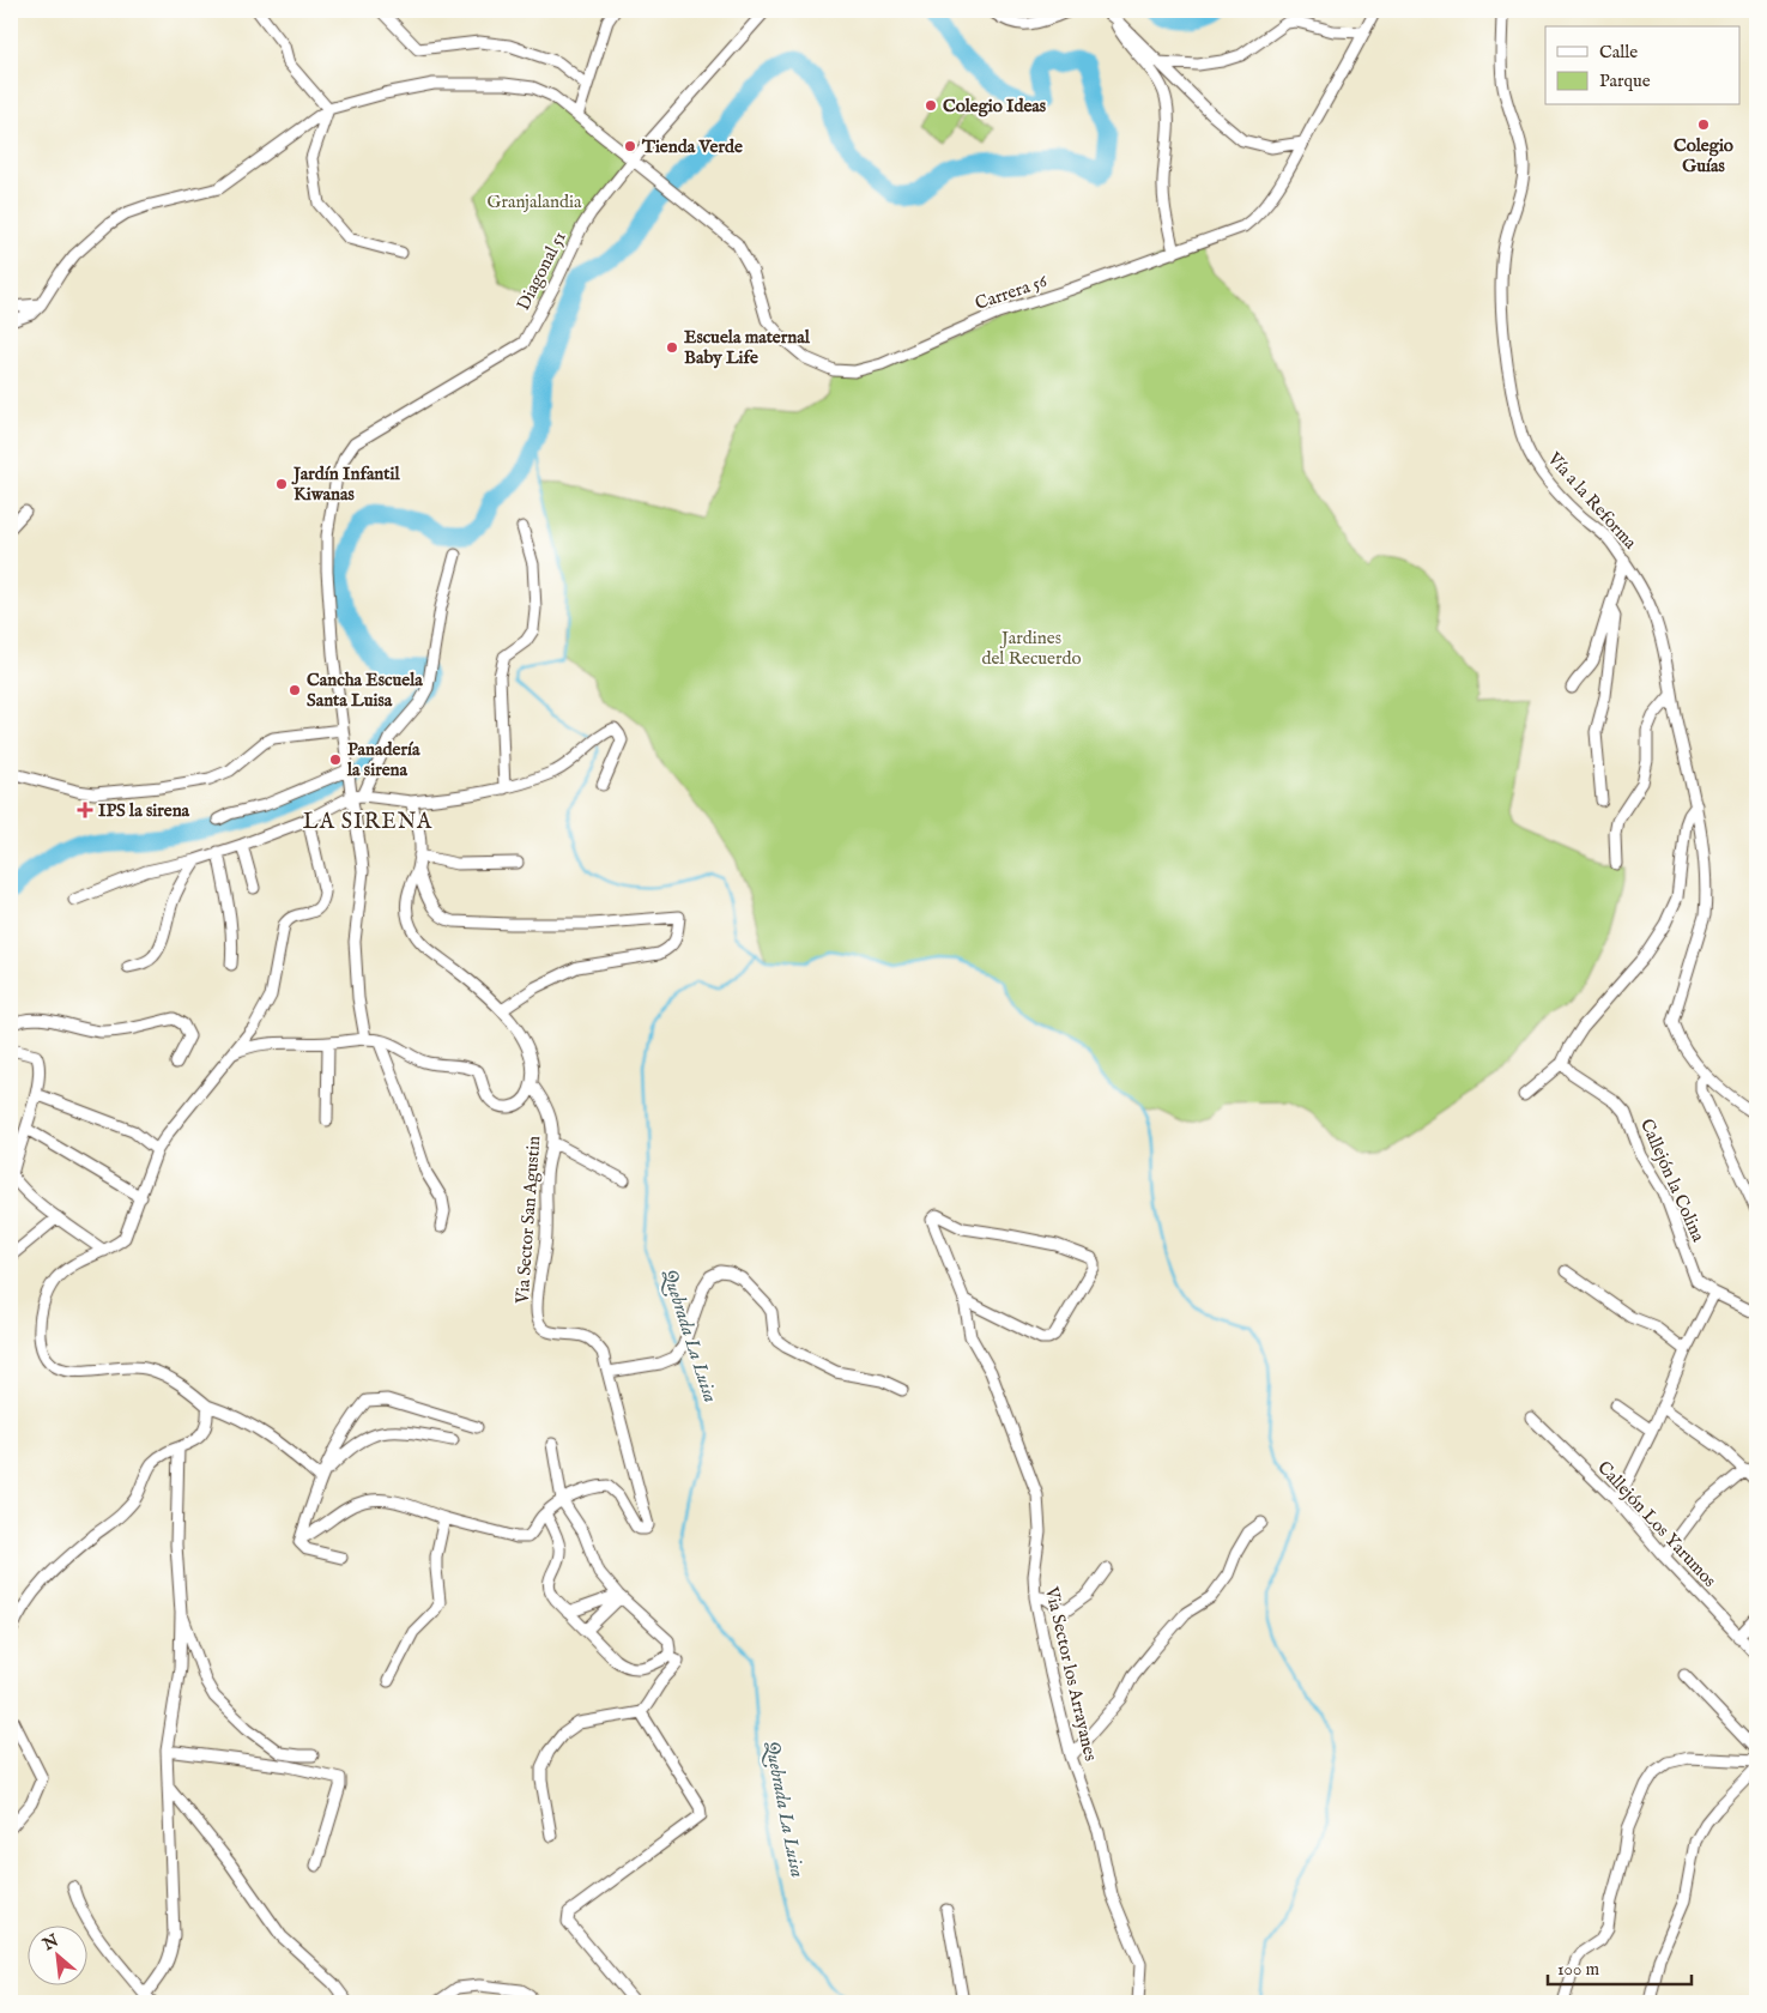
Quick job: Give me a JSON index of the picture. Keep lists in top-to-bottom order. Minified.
{"streets":{"street":["Diagonal 51","Carrera 56","Vía a la Reforma","Callejón la Colina","Via Sector San Agustin","Callejón Los Yarumos","Via Sector los Arrayanes"]},"crossings":[["Diagonal 51","Carrera 56"]],"districts":["LA SIRENA"],"water":["Quebrada La Luisa"],"parks":["Granjalandia","Jardines del Recuerdo"],"places":{"other":["Colegio Ideas","Colegio Guías","Tienda Verde","Escuela maternal Baby Life","Jardín Infantil Kiwanas","Cancha Escuela Santa Luisa","Panadería la sirena"],"health":["IPS la sirena"]},"legend":["Calle","Parque"],"scale_bar":"100 m","north":"top left"}
